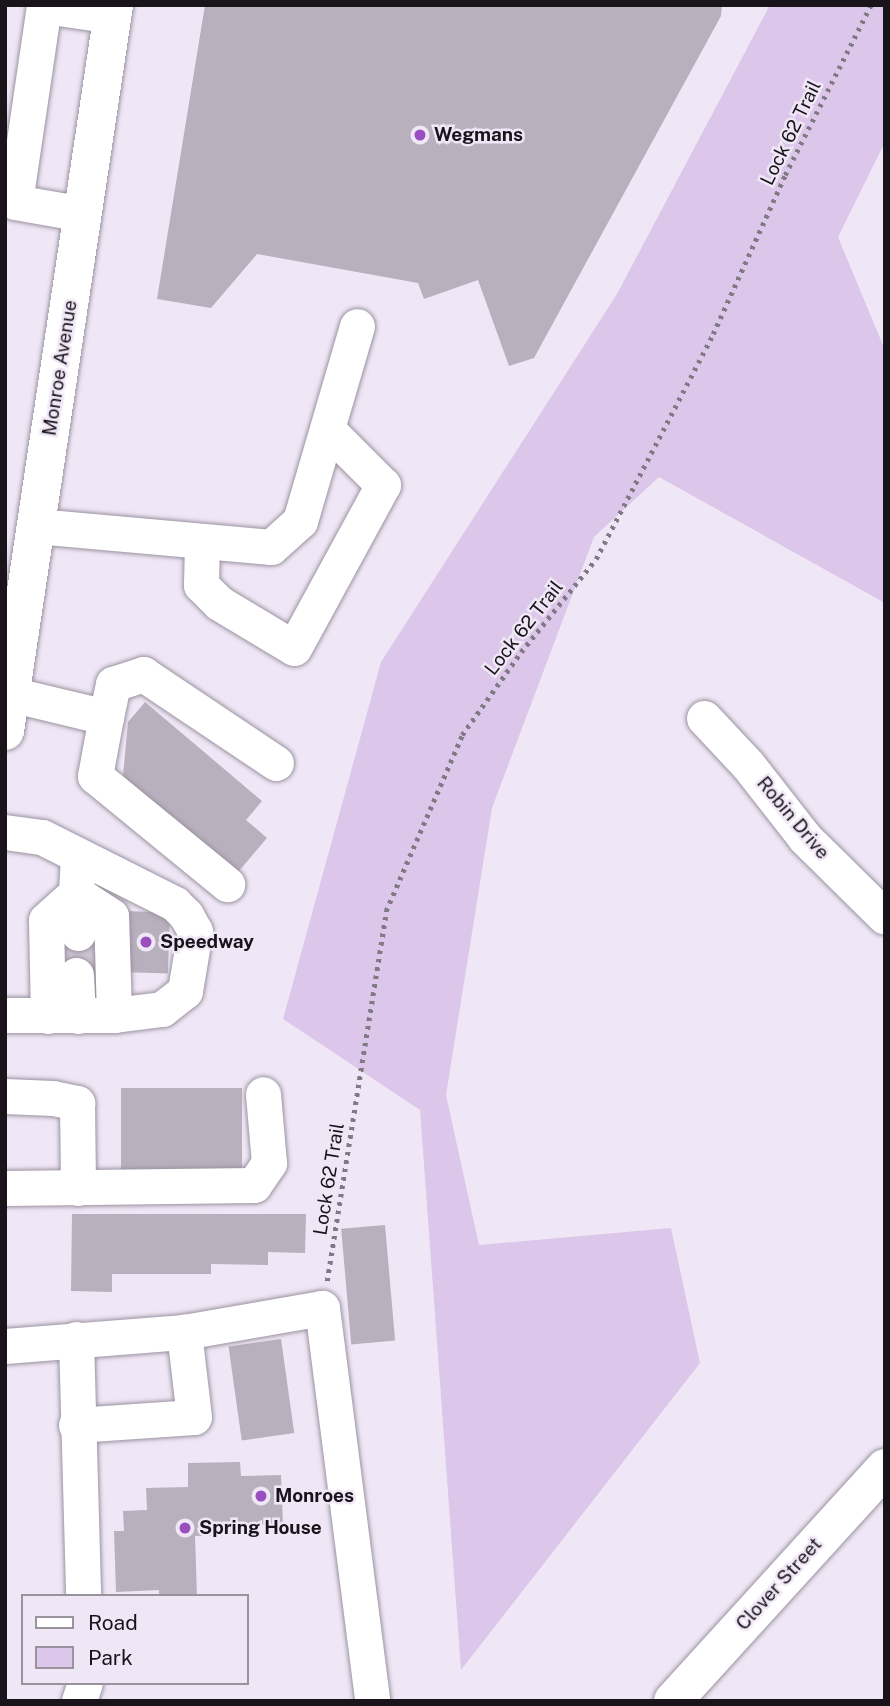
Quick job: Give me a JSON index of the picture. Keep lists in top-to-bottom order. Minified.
{"streets":{"main road":["Monroe Avenue","Clover Street"],"street":["Robin Drive"],"path":["Lock 62 Trail"]},"places":["Wegmans","Speedway","Monroes","Spring House"],"legend":["Road","Park"]}
